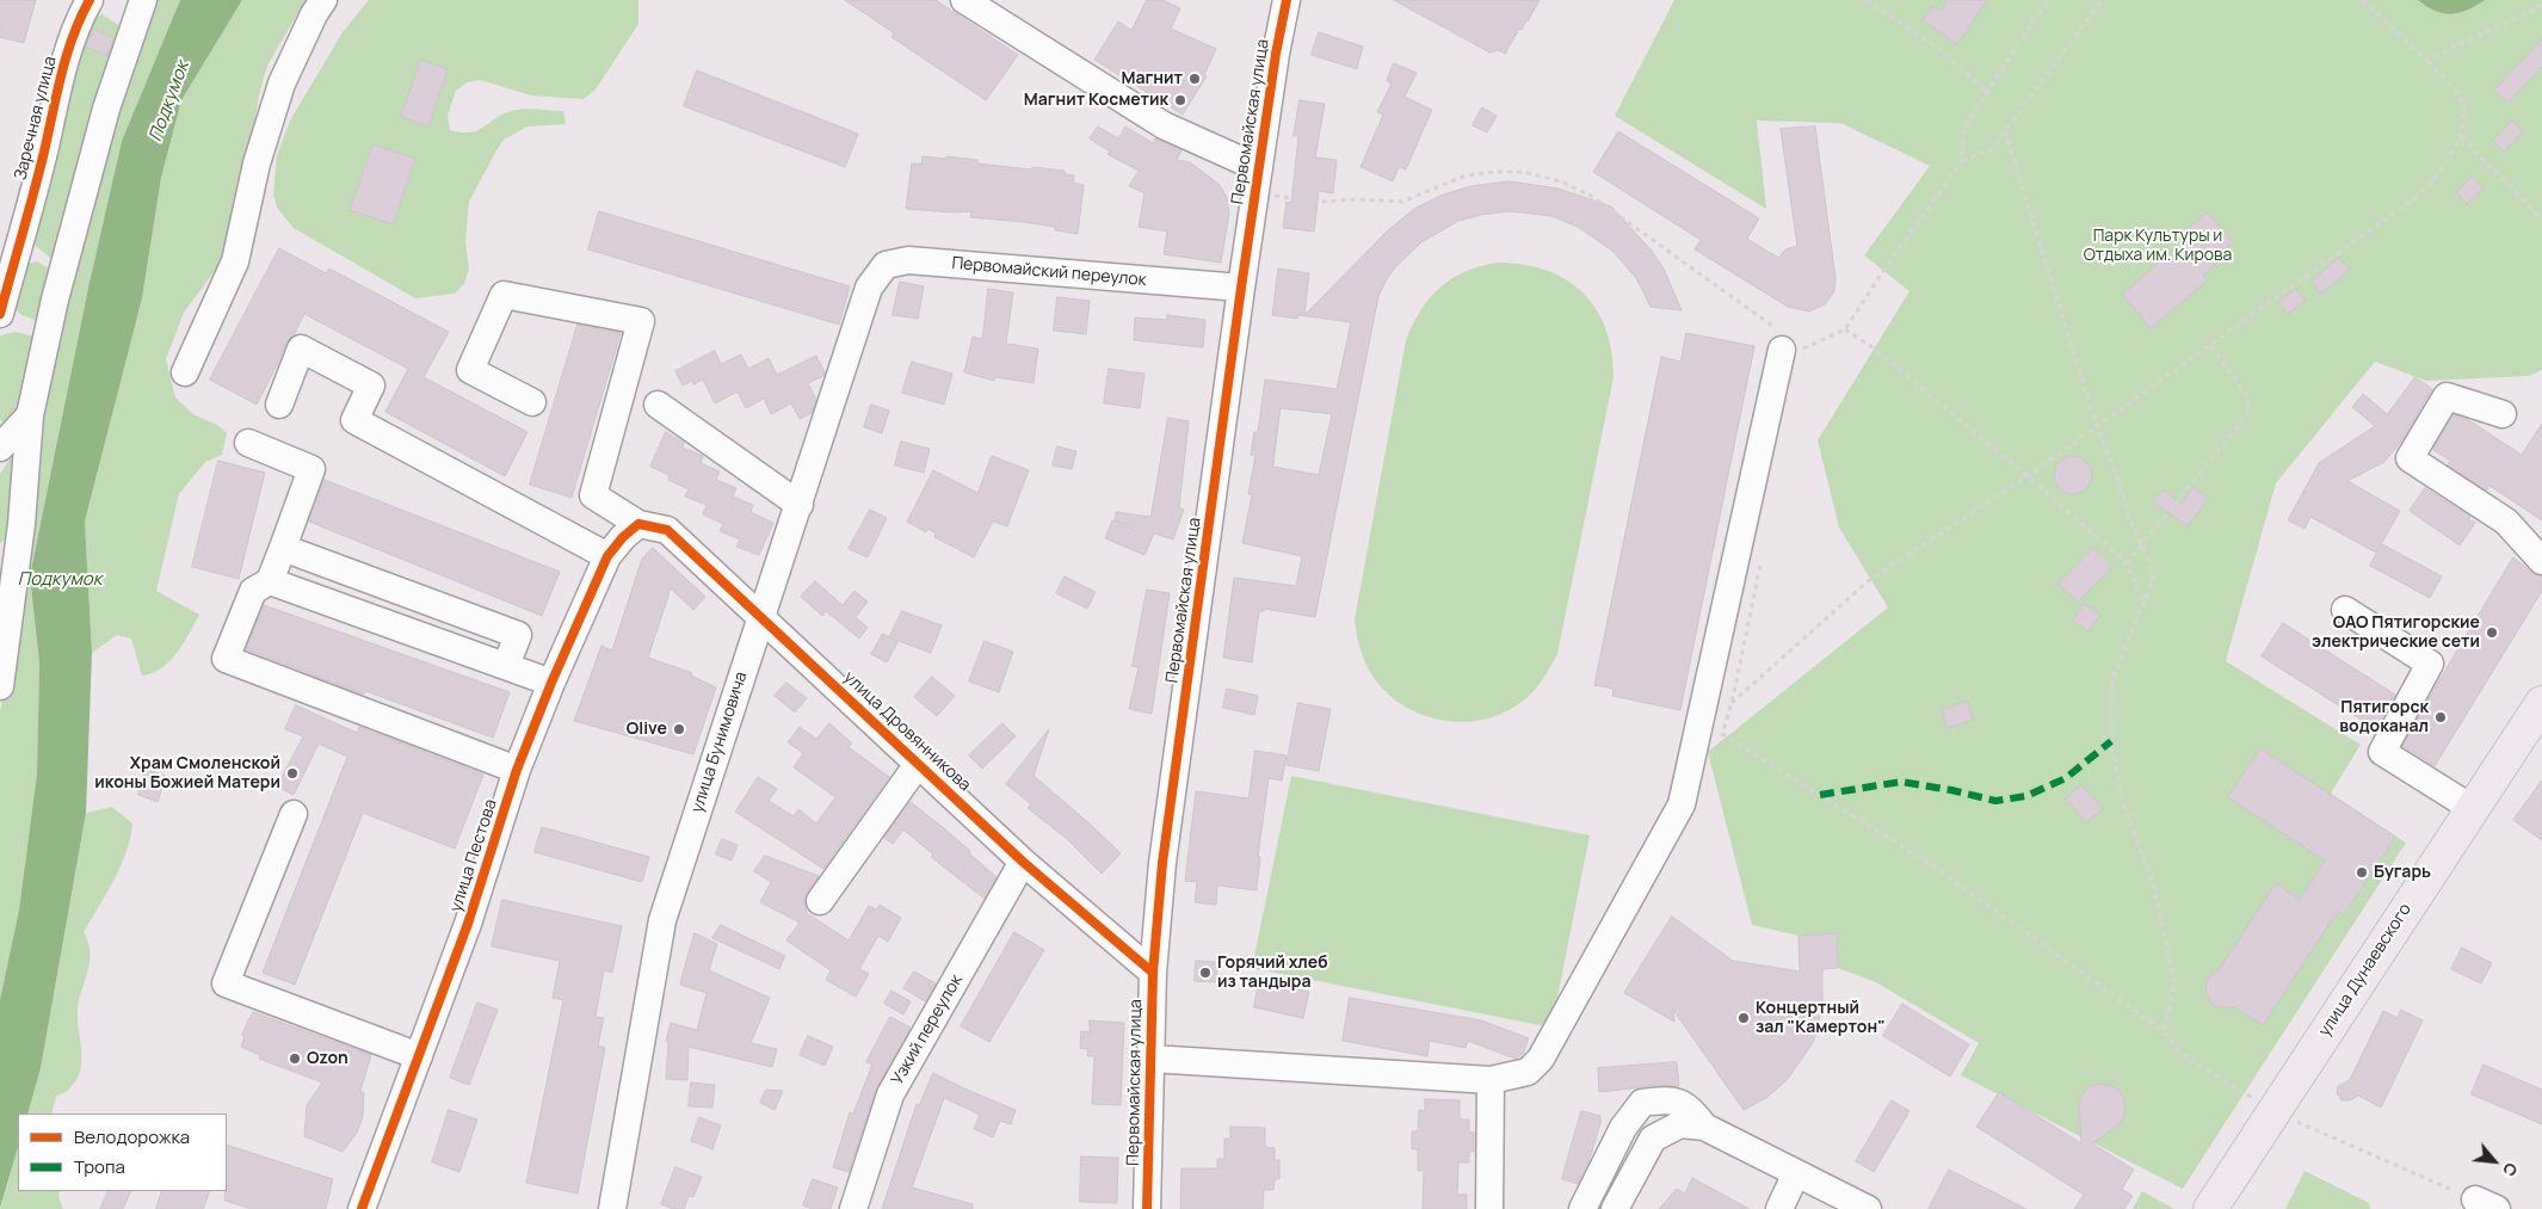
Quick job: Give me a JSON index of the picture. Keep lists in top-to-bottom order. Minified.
{"streets":{"main road":["улица Дунаевского"],"street":["Заречная улица","Первомайская улица","Первомайский переулок","улица Дровянникова","улица Бунимовича","улица Пестова","Узкий переулок"]},"crossings":[["Первомайская улица","Первомайский переулок"],["Первомайская улица","улица Дровянникова"],["Первомайский переулок","улица Бунимовича"],["улица Дровянникова","улица Бунимовича"],["улица Дровянникова","улица Пестова"],["улица Дровянникова","Узкий переулок"]],"water":["Подкумок"],"parks":["Парк Культуры и Отдыха им. Кирова"],"places":["Магнит","Магнит Косметик","ОАО Пятигорские электрические сети","Пятигорск водоканал","Olive","Храм Смоленской иконы Божией Матери","Бугарь","Горячий хлеб из тандыра","Концертный зал \"Камертон\"","Ozon"],"legend":["Велодорожка","Тропа"],"north":"bottom right"}
